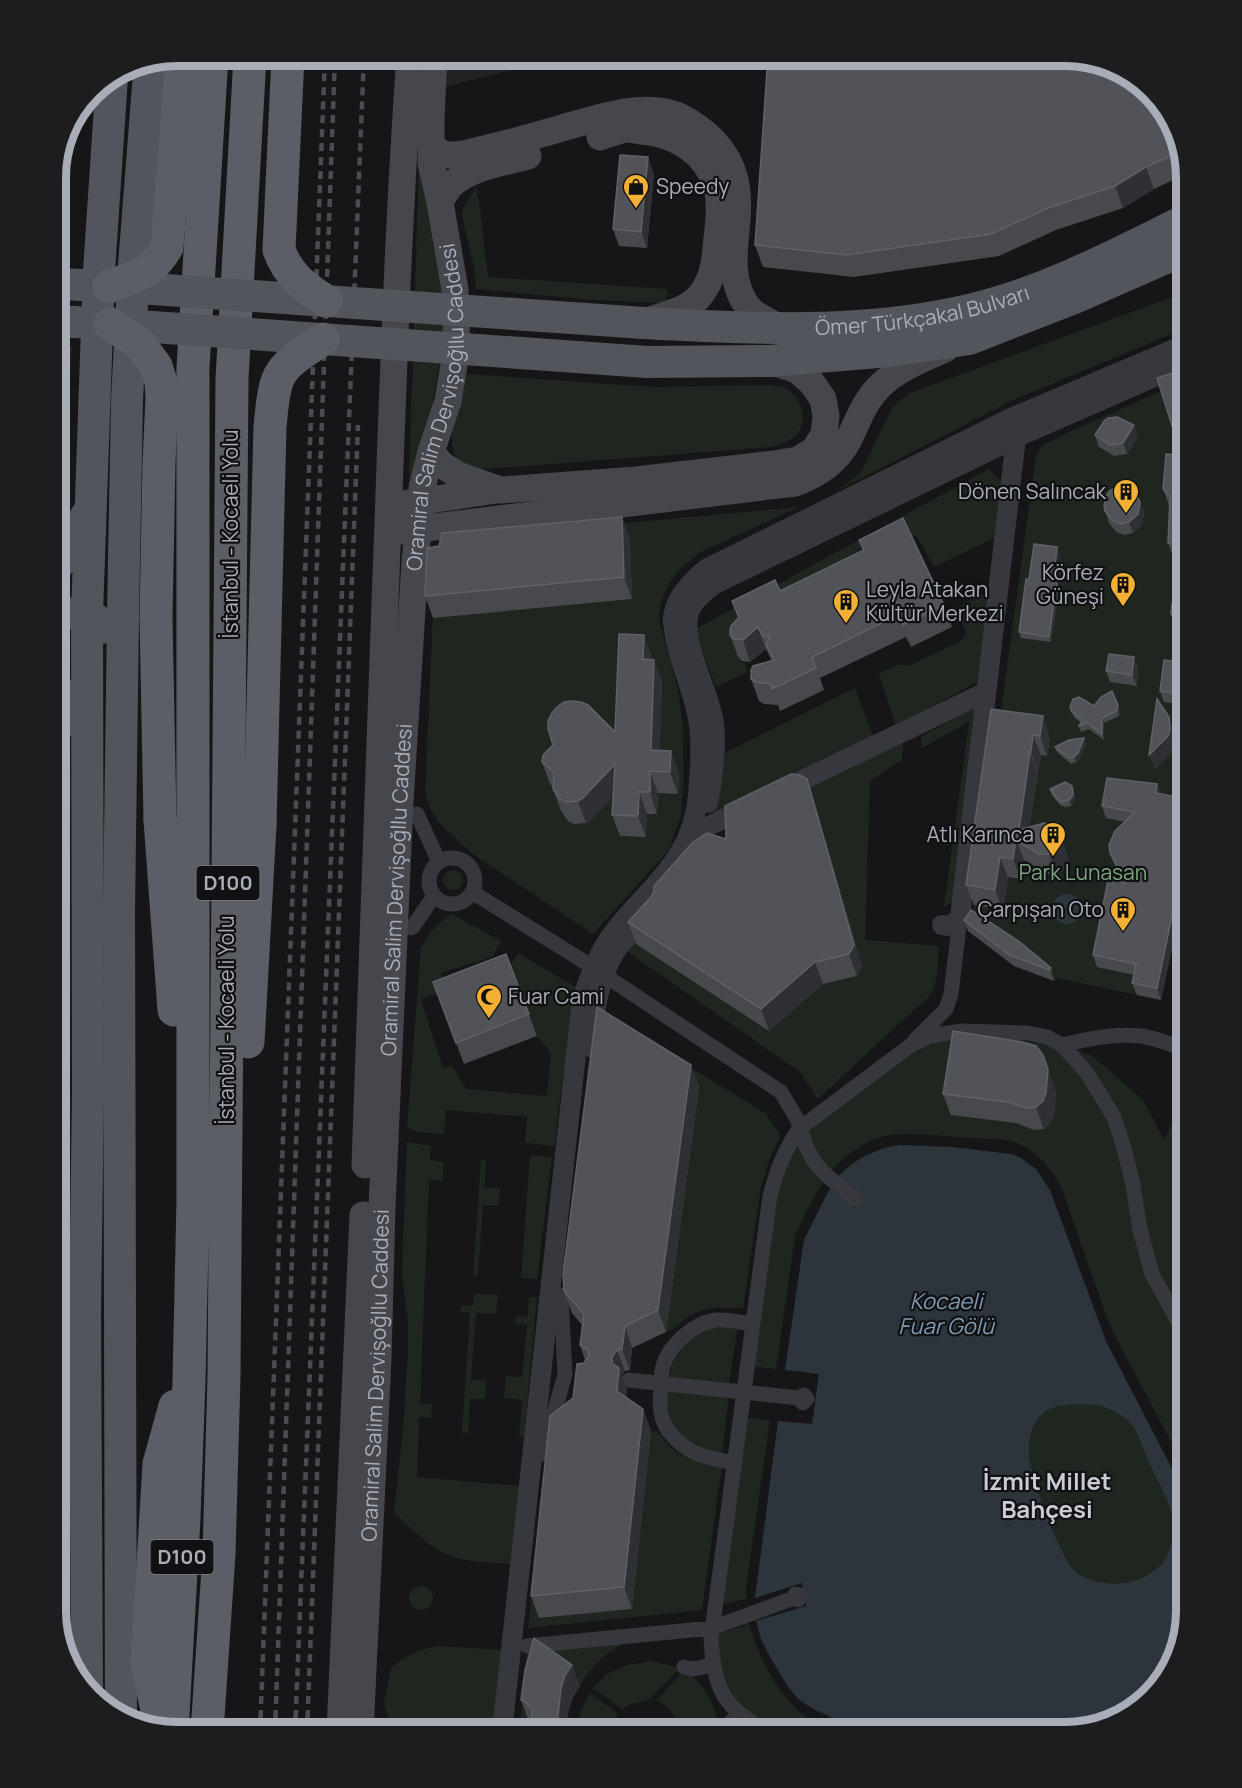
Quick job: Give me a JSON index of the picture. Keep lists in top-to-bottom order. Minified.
{"streets":{"highway":["İstanbul - Kocaeli Yolu","D100"],"main road":["Ömer Türkçakal Bulvarı","Oramiral Salim Dervişoğllu Caddesi"]},"districts":["İzmit Millet Bahçesi"],"water":["Kocaeli Fuar Gölü"],"parks":["Park Lunasan"],"places":{"shop":["Speedy"],"building":["Dönen Salıncak","Körfez Güneşi","Leyla Atakan Kültür Merkezi","Atlı Karınca","Çarpışan Oto"],"mosque":["Fuar Cami"]}}
